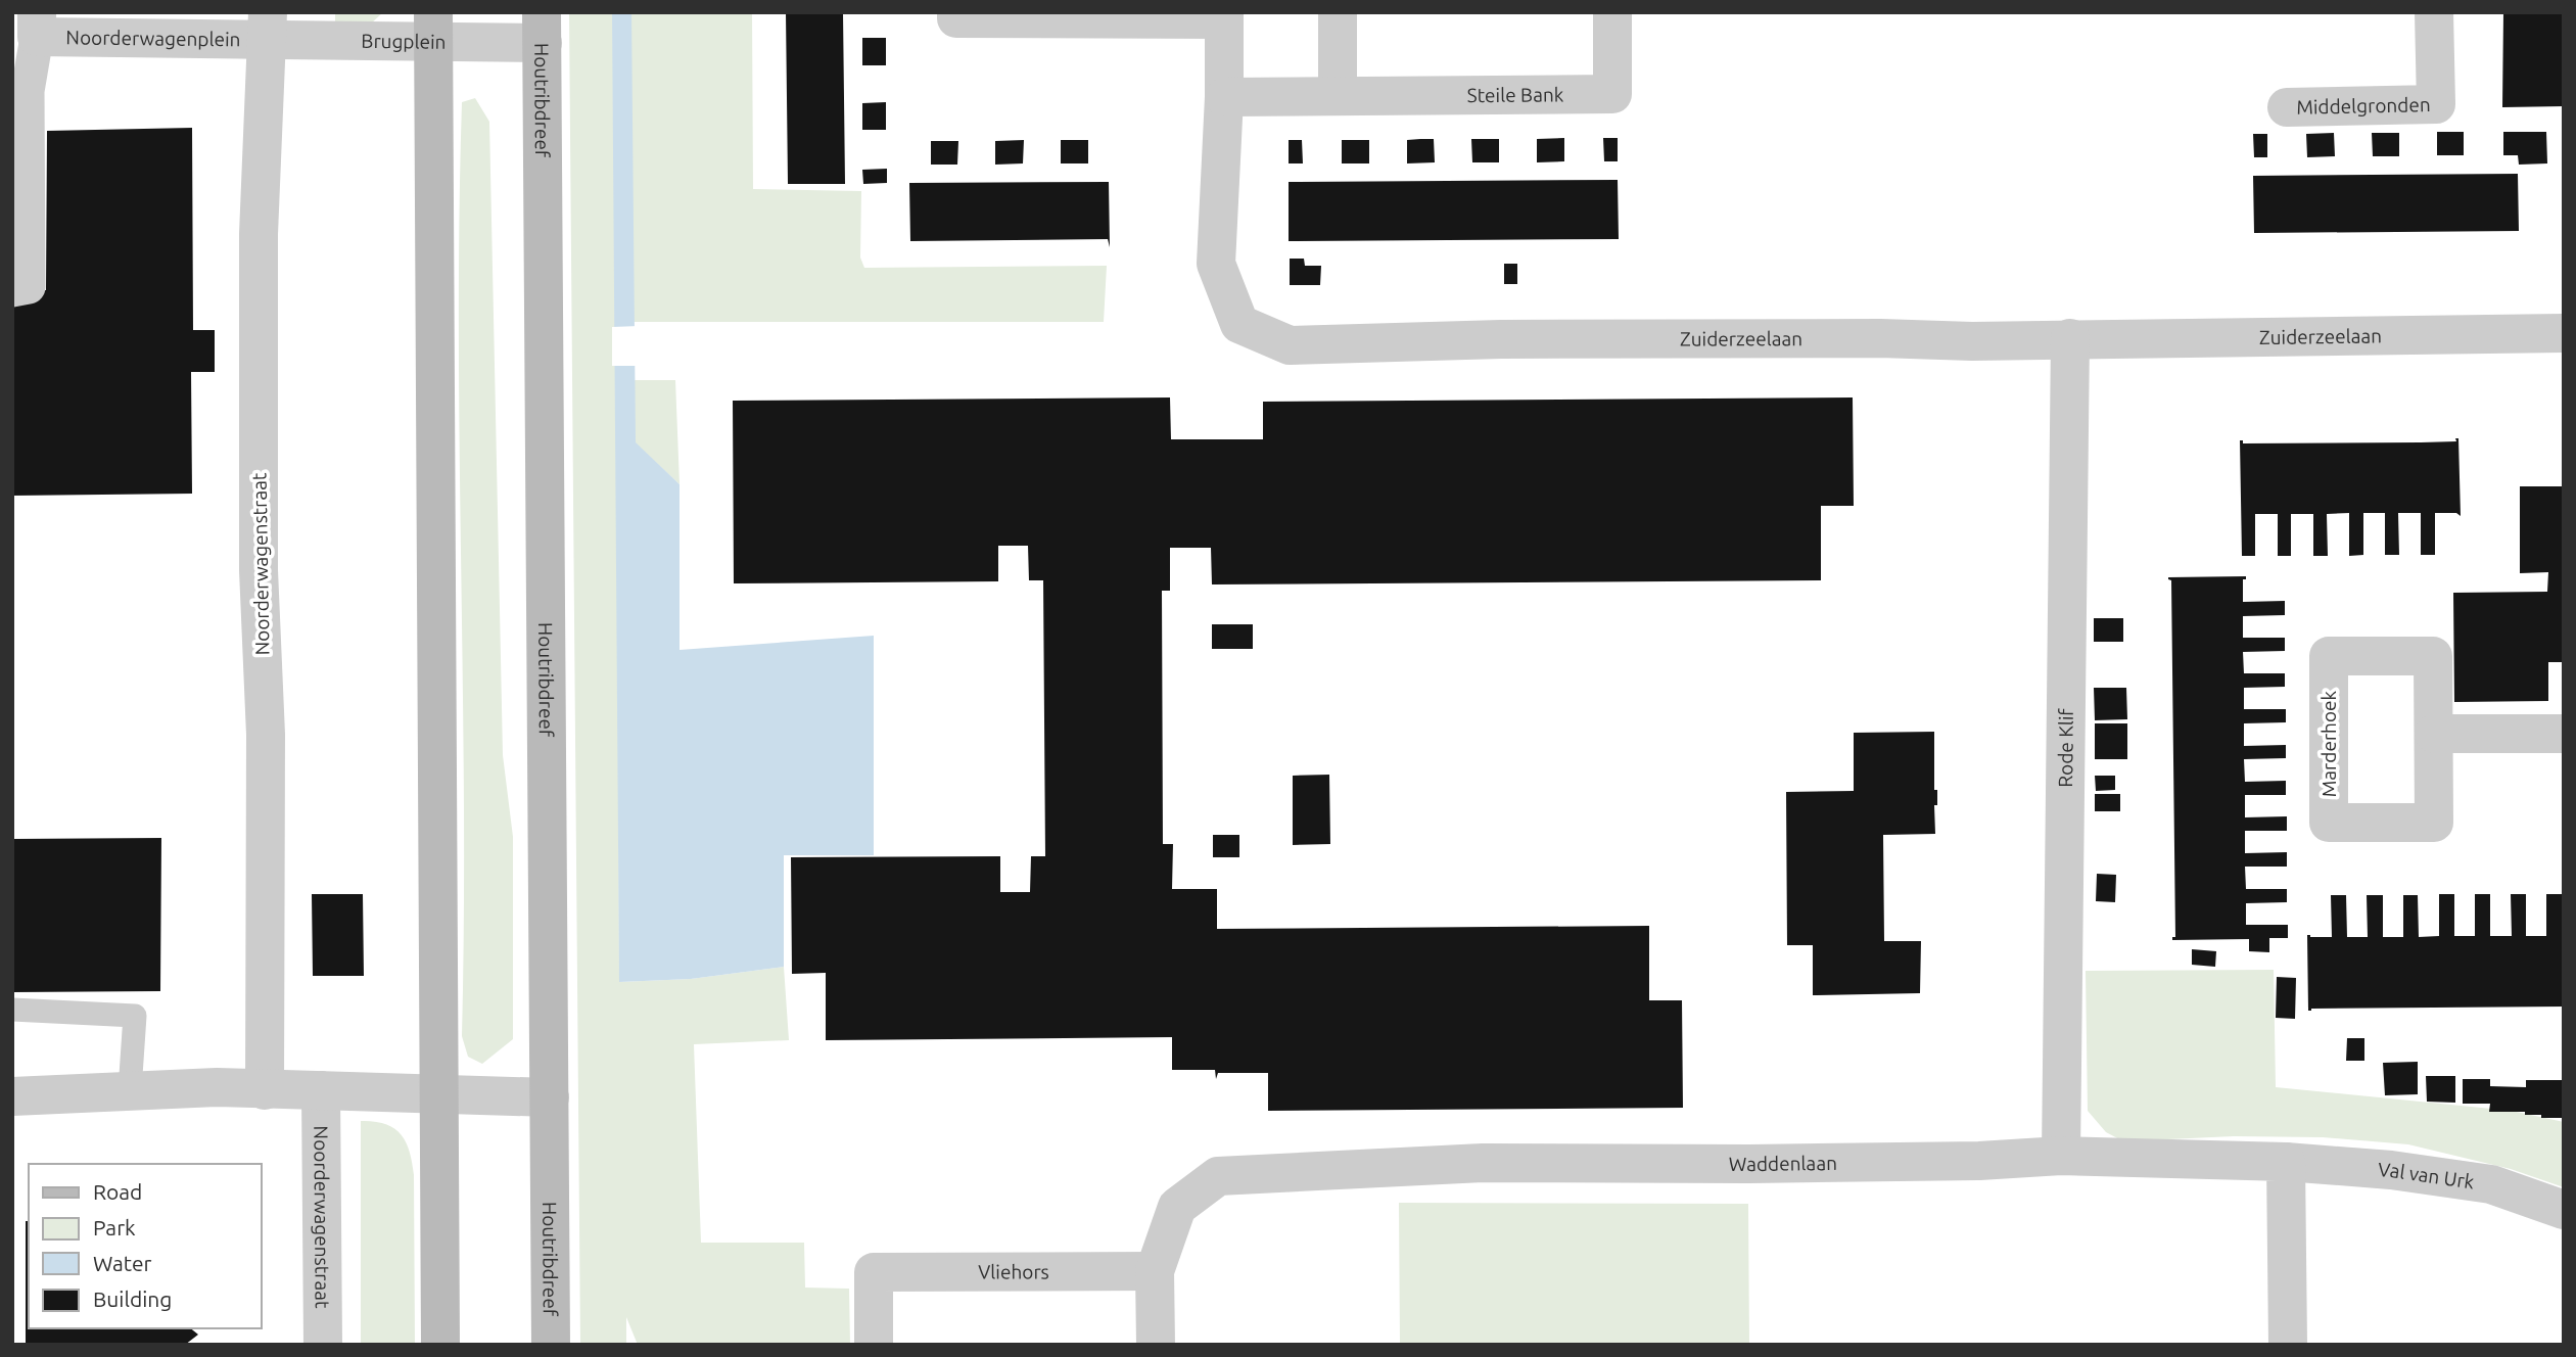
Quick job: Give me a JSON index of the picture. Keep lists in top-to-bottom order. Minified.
{"streets":{"main road":["Houtribdreef"],"street":["Noorderwagenplein","Brugplein","Steile Bank","Middelgronden","Zuiderzeelaan","Noorderwagenstraat","Marderhoek","Rode Klif","Waddenlaan","Val van Urk","Vliehors"]},"crossings":[["Noorderwagenplein","Brugplein"],["Noorderwagenplein","Noorderwagenstraat"],["Brugplein","Houtribdreef"],["Brugplein","Noorderwagenstraat"],["Steile Bank","Zuiderzeelaan"],["Zuiderzeelaan","Rode Klif"],["Rode Klif","Waddenlaan"],["Waddenlaan","Val van Urk"],["Waddenlaan","Vliehors"]],"legend":["Road","Park","Water","Building"]}
